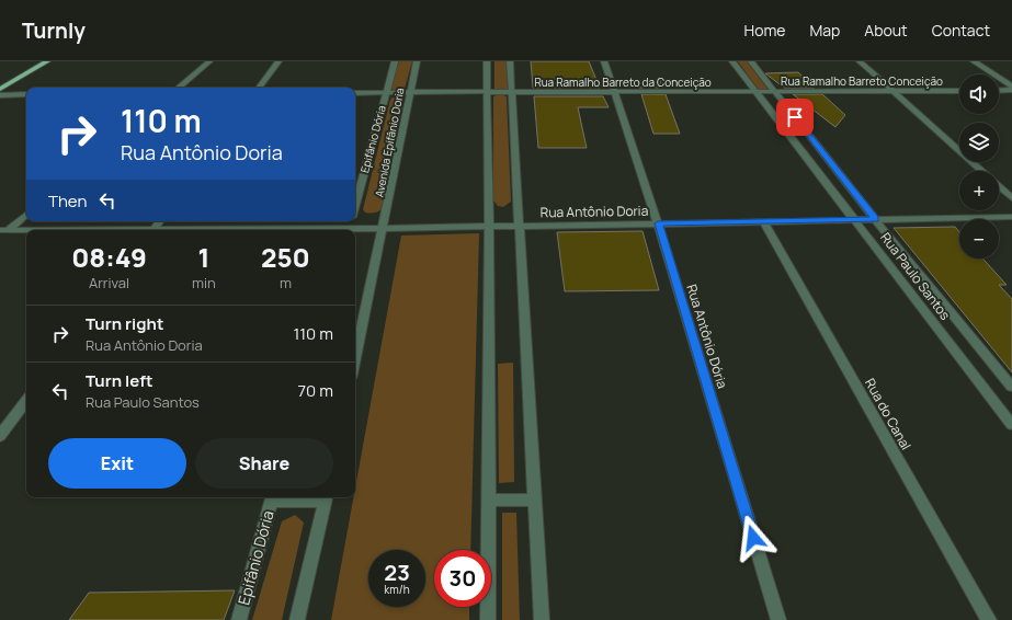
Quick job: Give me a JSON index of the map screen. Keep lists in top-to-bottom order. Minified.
{"streets":{"street":["Rua Ramalho Barreto Conceição","Rua Ramalho Barreto da Conceição","Epifânio Dória","Avenida Epifânio Doria","Rua Antônio Doria","Rua Paulo Santos","Rua Antônio Dória","Rua do Canal"]},"crossings":[["Rua Ramalho Barreto Conceição","Rua Ramalho Barreto da Conceição"],["Rua Ramalho Barreto Conceição","Rua Paulo Santos"],["Rua Ramalho Barreto da Conceição","Epifânio Dória"],["Rua Ramalho Barreto da Conceição","Avenida Epifânio Doria"],["Rua Ramalho Barreto da Conceição","Rua Paulo Santos"],["Rua Ramalho Barreto da Conceição","Rua Antônio Dória"],["Avenida Epifânio Doria","Rua Antônio Doria"],["Rua Antônio Doria","Rua Paulo Santos"],["Rua Antônio Doria","Rua Antônio Dória"],["Rua Antônio Doria","Rua do Canal"]],"page":{"header":"Turnly","nav":["Home","Map","About","Contact"],"map_buttons":["+","−"],"turn":["110 m","Rua Antônio Doria"],"then":"Then","eta":["08:49","Arrival","1","min","250","m"],"list":[{"name":"Turn right","note":"Rua Antônio Doria","value":"110 m"},{"name":"Turn left","note":"Rua Paulo Santos","value":"70 m"}],"buttons":["Exit","Share"],"speed":"23 km/h","limit":"30"}}
